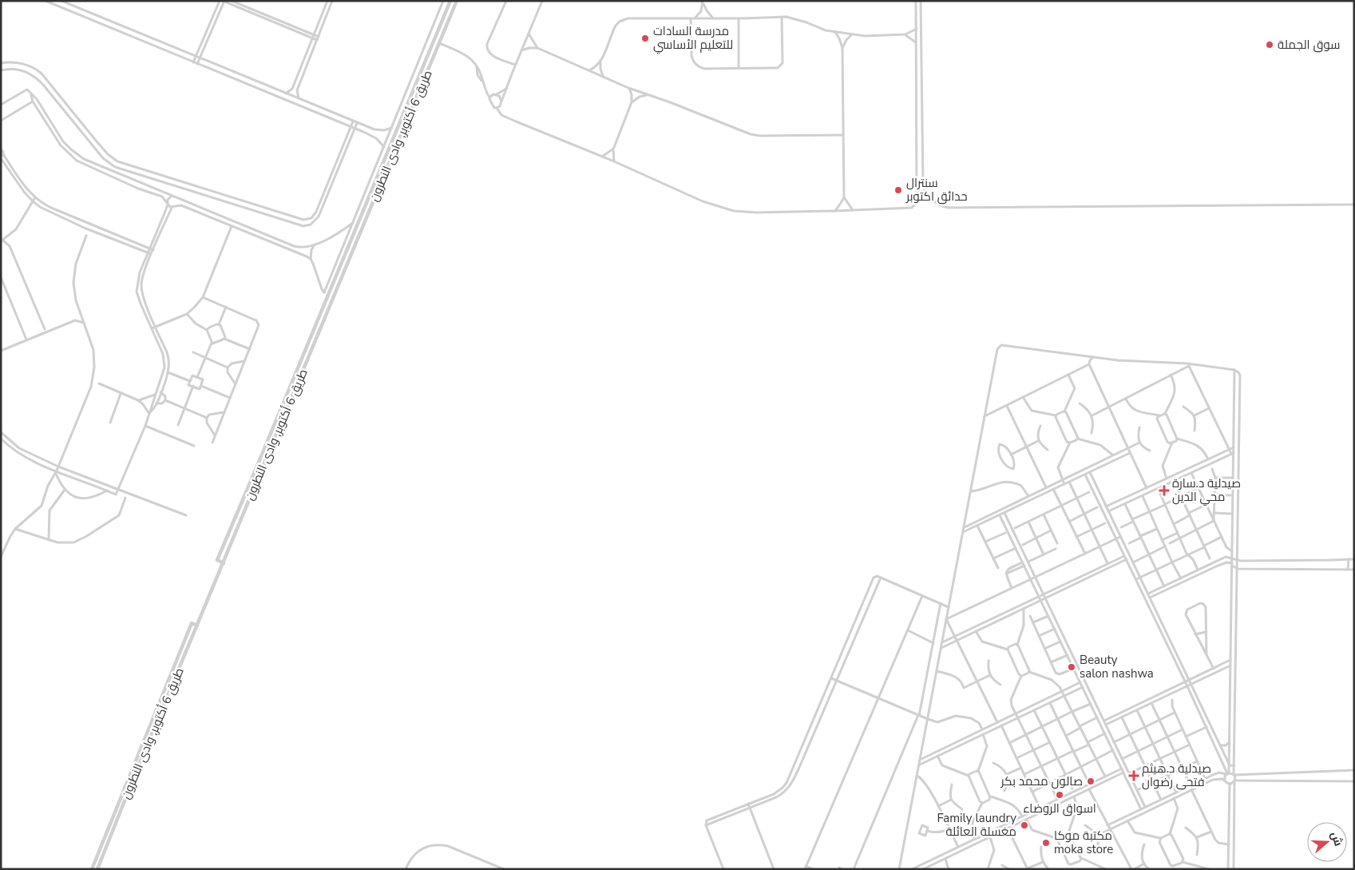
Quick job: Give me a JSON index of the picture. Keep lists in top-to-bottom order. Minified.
{"streets":{"street":["طريق 6 أكتوبر, وادى النطرون"]},"places":{"other":["مدرسة السادات للتعليم الأساسي","سوق الجملة","سنترال حدائق اكتوبر","Beauty salon nashwa","صالون محمد بكر","اسواق الروضاء","Family laundry مغسلة العائلة","مكتبة موكا moka store"],"health":["صيدلية د.سارة محي الدين","صيدلية د.هيثم فتحى رضوان"]},"north":"right"}
